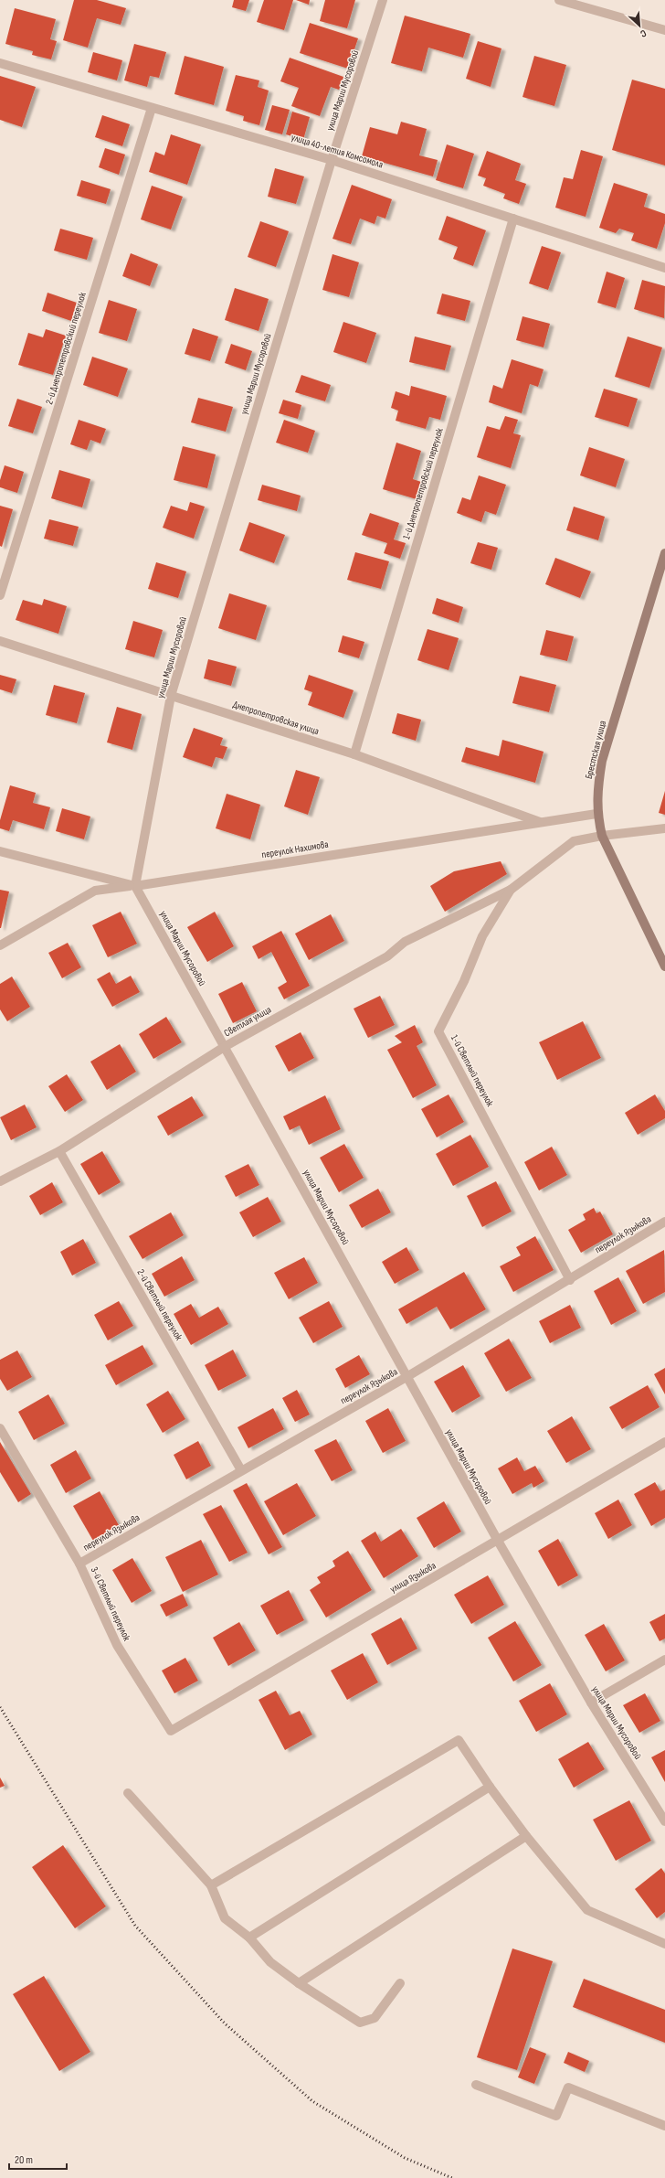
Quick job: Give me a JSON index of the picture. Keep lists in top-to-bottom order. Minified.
{"streets":{"street":["улица Марии Мусоровой","улица 40-летия Комсомола","2-й Днепропетровский переулок","1-й Днепропетровский переулок","Днепропетровская улица","Брестская улица","переулок Нахимова","Светлая улица","1-й Светлый переулок","переулок Языкова","2-й Светлый переулок","улица Языкова","3-й Светлый переулок"]},"crossings":[["улица Марии Мусоровой","улица 40-летия Комсомола"],["улица Марии Мусоровой","Днепропетровская улица"],["улица Марии Мусоровой","переулок Нахимова"],["улица Марии Мусоровой","Светлая улица"],["улица Марии Мусоровой","переулок Языкова"],["улица Марии Мусоровой","улица Языкова"],["улица 40-летия Комсомола","2-й Днепропетровский переулок"],["улица 40-летия Комсомола","1-й Днепропетровский переулок"],["1-й Днепропетровский переулок","Днепропетровская улица"],["Днепропетровская улица","переулок Нахимова"],["Брестская улица","переулок Нахимова"],["Брестская улица","1-й Светлый переулок"],["Светлая улица","1-й Светлый переулок"],["Светлая улица","2-й Светлый переулок"],["1-й Светлый переулок","переулок Языкова"],["переулок Языкова","2-й Светлый переулок"],["переулок Языкова","3-й Светлый переулок"],["улица Языкова","3-й Светлый переулок"]],"scale_bar":"20 m","north":"bottom right"}
